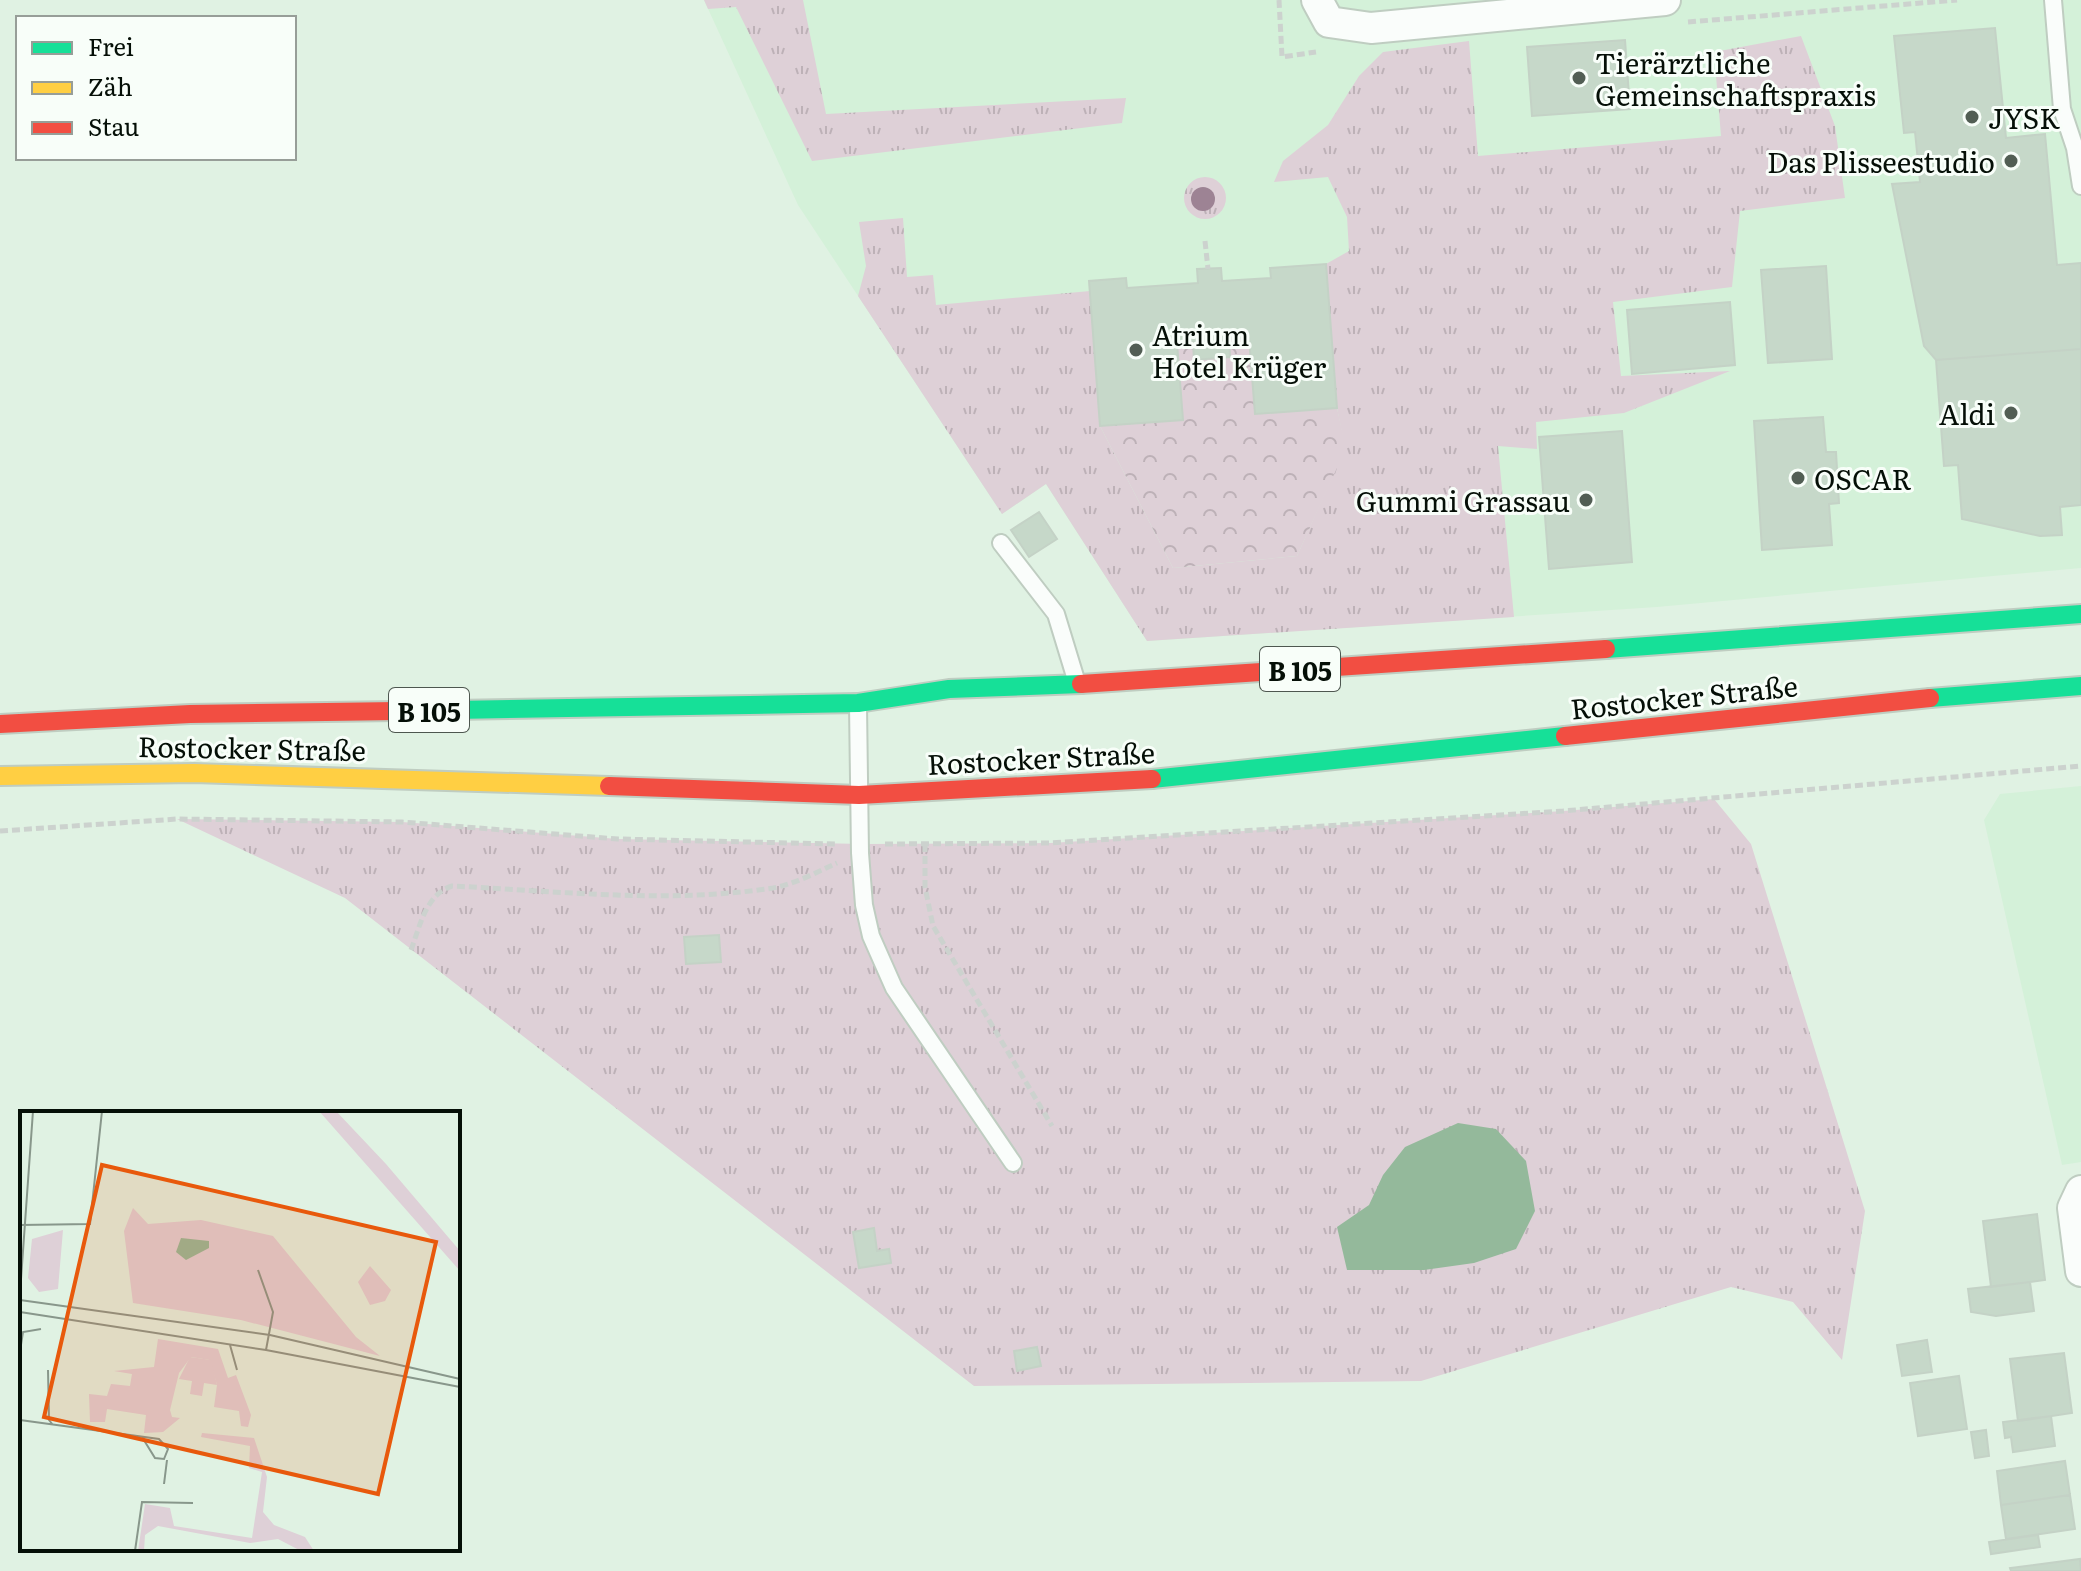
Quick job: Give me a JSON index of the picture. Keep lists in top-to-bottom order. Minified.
{"streets":{"main road":["B 105","Rostocker Straße"]},"places":["Tierärztliche Gemeinschaftspraxis","JYSK","Das Plisseestudio","Atrium Hotel Krüger","Aldi","OSCAR","Gummi Grassau"],"legend":["Frei","Zäh","Stau"]}
